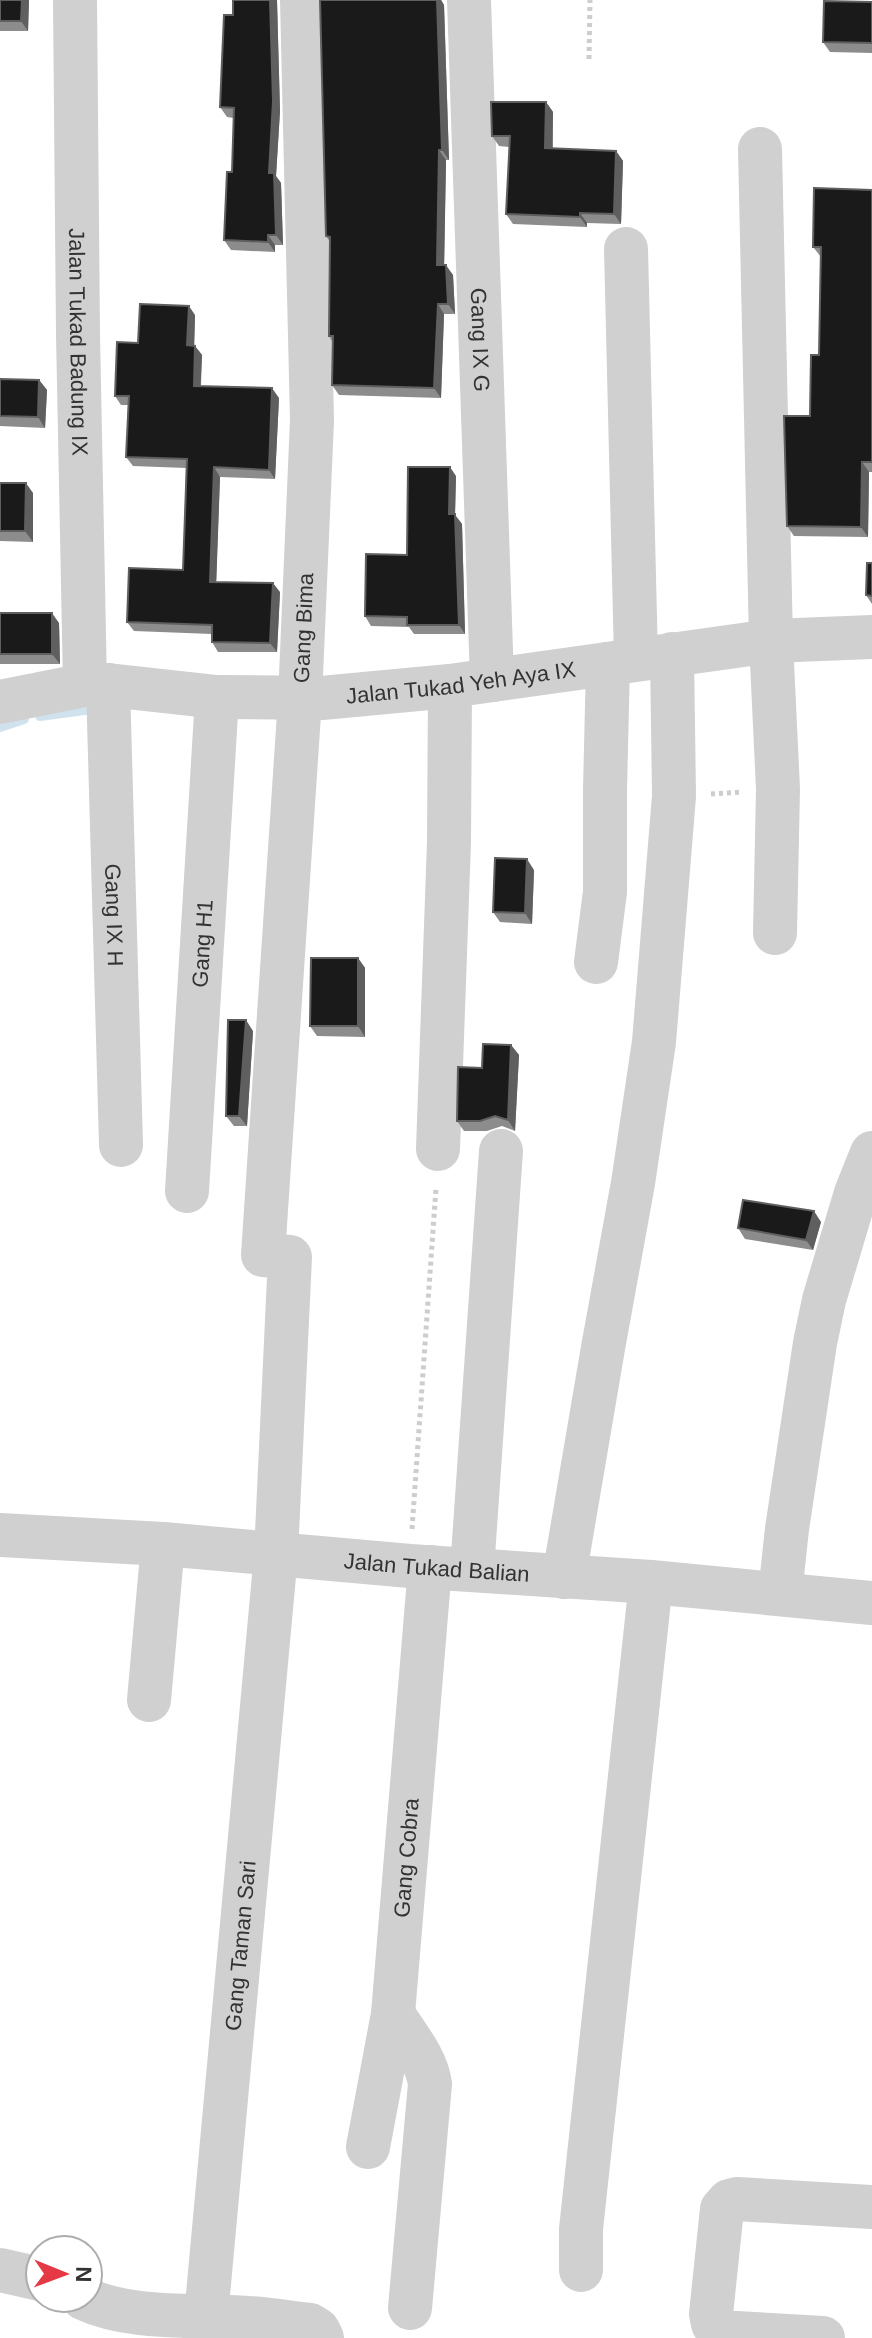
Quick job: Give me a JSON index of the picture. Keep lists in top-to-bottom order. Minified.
{"streets":{"street":["Gang IX G","Jalan Tukad Badung IX","Gang Bima","Jalan Tukad Yeh Aya IX","Gang IX H","Gang H1","Jalan Tukad Balian","Gang Cobra","Gang Taman Sari"]},"crossings":[["Gang IX G","Jalan Tukad Yeh Aya IX"],["Jalan Tukad Badung IX","Jalan Tukad Yeh Aya IX"],["Jalan Tukad Badung IX","Gang IX H"],["Gang Bima","Jalan Tukad Yeh Aya IX"],["Gang Bima","Gang Taman Sari"],["Jalan Tukad Yeh Aya IX","Gang IX H"],["Jalan Tukad Yeh Aya IX","Gang H1"],["Jalan Tukad Balian","Gang Cobra"],["Jalan Tukad Balian","Gang Taman Sari"]],"north":"right"}
